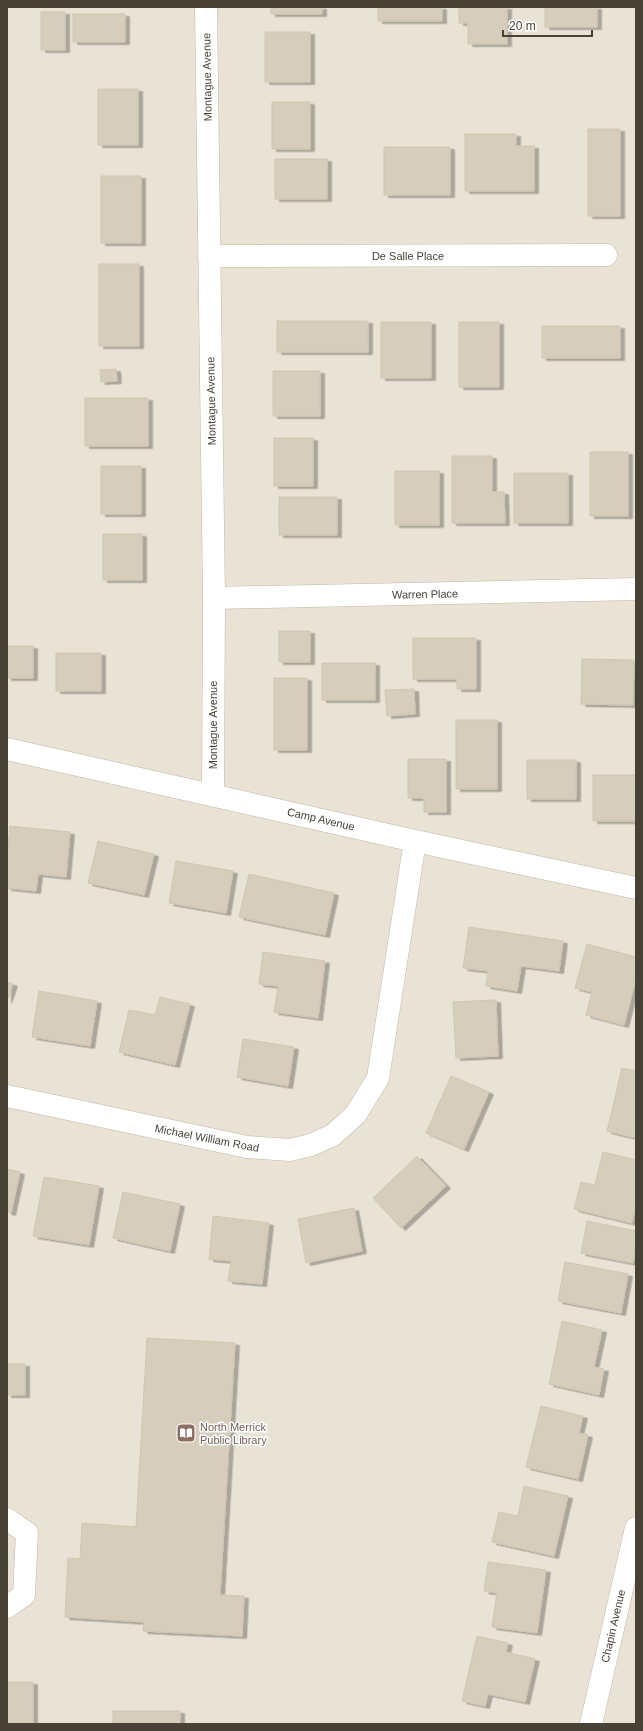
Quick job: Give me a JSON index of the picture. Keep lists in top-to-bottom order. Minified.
{"streets":{"street":["Montague Avenue","De Salle Place","Warren Place","Camp Avenue","Michael William Road","Chapin Avenue"]},"crossings":[["Montague Avenue","De Salle Place"],["Montague Avenue","Warren Place"],["Montague Avenue","Camp Avenue"],["Camp Avenue","Michael William Road"]],"places":{"library":["North Merrick Public Library"]},"scale_bar":"20 m"}
